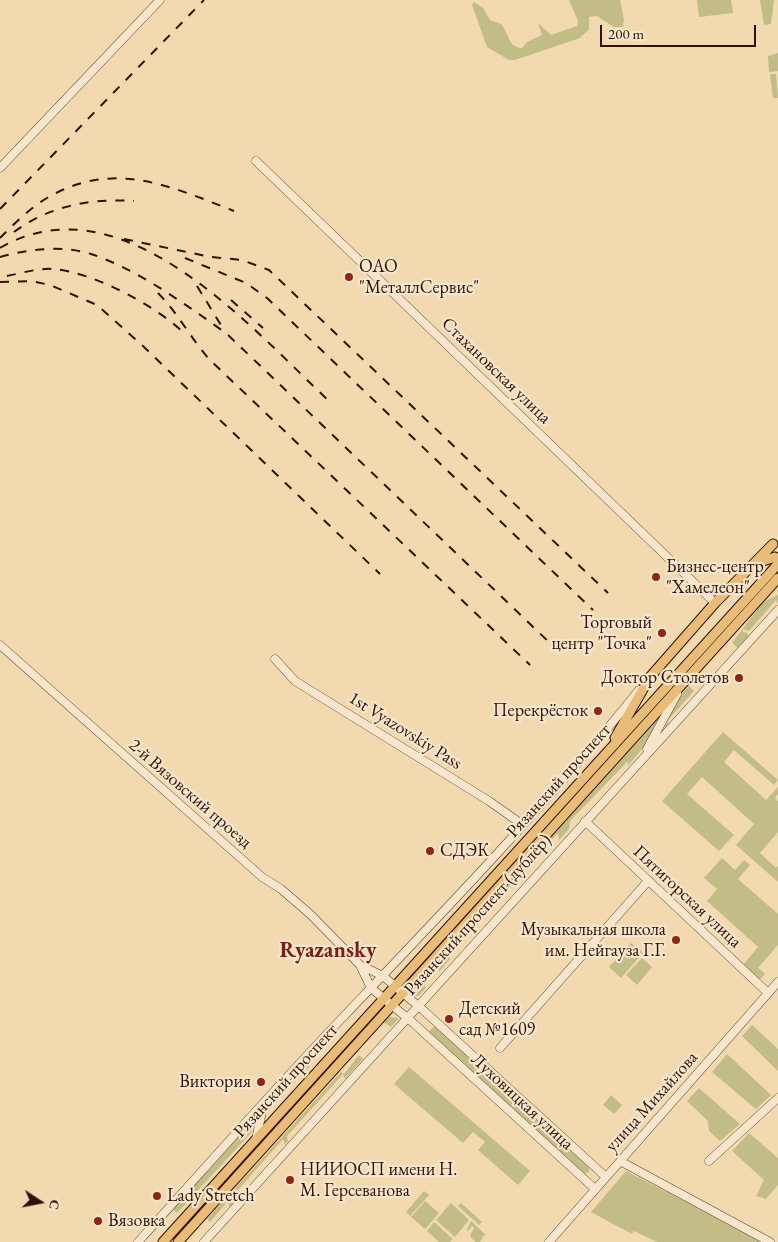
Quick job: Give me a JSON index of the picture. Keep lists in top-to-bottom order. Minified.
{"streets":{"main road":["Рязанский проспект","Рязанский проспект (дублёр)"],"street":["Стахановская улица","1st Vyazovskiy Pass","2-й Вязовский проезд","Пятигорская улица","Луховицкая улица","улица Михайлова"]},"crossings":[["Стахановская улица","Рязанский проспект (дублёр)"],["1st Vyazovskiy Pass","Рязанский проспект (дублёр)"],["Рязанский проспект","2-й Вязовский проезд"],["Рязанский проспект","Луховицкая улица"],["2-й Вязовский проезд","Рязанский проспект (дублёр)"],["2-й Вязовский проезд","Луховицкая улица"],["Пятигорская улица","Рязанский проспект (дублёр)"],["Пятигорская улица","улица Михайлова"],["Рязанский проспект (дублёр)","Луховицкая улица"],["Луховицкая улица","улица Михайлова"]],"districts":["Ryazansky"],"places":["ОАО \"МеталлСервис\"","Бизнес-центр \"Хамелеон\"","Торговый центр \"Точка\"","Доктор Столетов","Перекрёсток","СДЭК","Музыкальная школа им. Нейгауза Г.Г.","Детский сад №1609","Виктория","НИИОСП имени Н. М. Герсеванова","Lady Stretch","Вязовка"],"scale_bar":"200 m","north":"right"}
